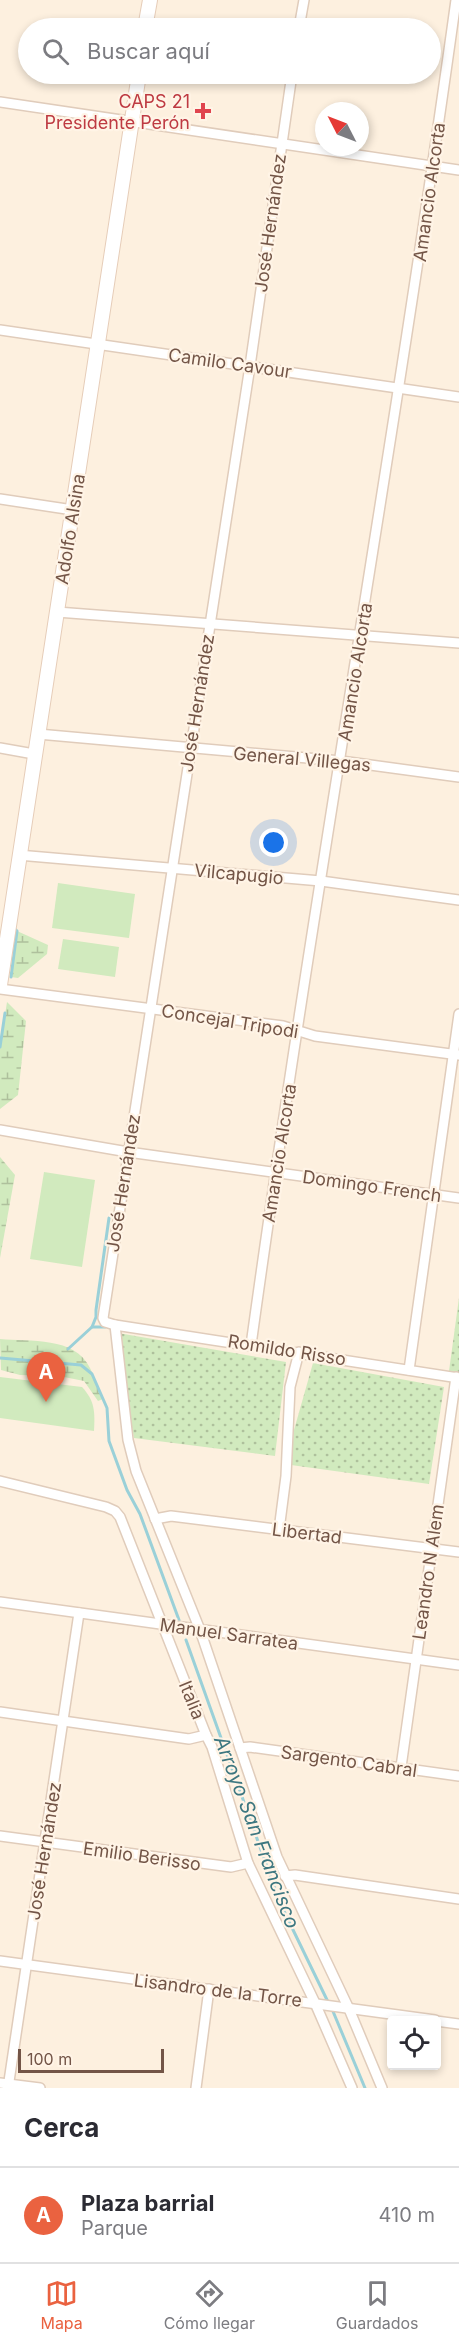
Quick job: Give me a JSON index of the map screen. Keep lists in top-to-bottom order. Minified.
{"streets":{"street":["Amancio Alcorta","José Hernández","Camilo Cavour","Adolfo Alsina","General Villegas","Vilcapugio","Concejal Tripodi","Domingo French","Romildo Risso","Libertad","Leandro N Alem","Manuel Sarratea","Italia","Sargento Cabral","Emilio Berisso","Lisandro de la Torre"]},"crossings":[["Amancio Alcorta","Camilo Cavour"],["Amancio Alcorta","General Villegas"],["Amancio Alcorta","Vilcapugio"],["Amancio Alcorta","Concejal Tripodi"],["Amancio Alcorta","Domingo French"],["Amancio Alcorta","Romildo Risso"],["José Hernández","Camilo Cavour"],["José Hernández","General Villegas"],["José Hernández","Vilcapugio"],["José Hernández","Concejal Tripodi"],["José Hernández","Domingo French"],["José Hernández","Romildo Risso"],["José Hernández","Manuel Sarratea"],["José Hernández","Italia"],["José Hernández","Emilio Berisso"],["José Hernández","Lisandro de la Torre"],["Camilo Cavour","Adolfo Alsina"],["Adolfo Alsina","General Villegas"],["Adolfo Alsina","Vilcapugio"],["Adolfo Alsina","Concejal Tripodi"],["Romildo Risso","Leandro N Alem"],["Romildo Risso","Italia"],["Libertad","Leandro N Alem"],["Libertad","Italia"],["Leandro N Alem","Manuel Sarratea"],["Leandro N Alem","Sargento Cabral"],["Manuel Sarratea","Italia"],["Italia","Sargento Cabral"],["Italia","Emilio Berisso"],["Italia","Lisandro de la Torre"]],"water":["Arroyo San Francisco"],"places":{"health":["CAPS 21 Presidente Perón"]},"scale_bar":"100 m","north":"top left","page":{"search":"Buscar aquí","pins":"A","scale":"100 m","heading":"Cerca","list":[{"mark":"A","name":"Plaza barrial","note":"Parque","value":"410 m"}],"nav":["Mapa","Cómo llegar","Guardados"]}}
